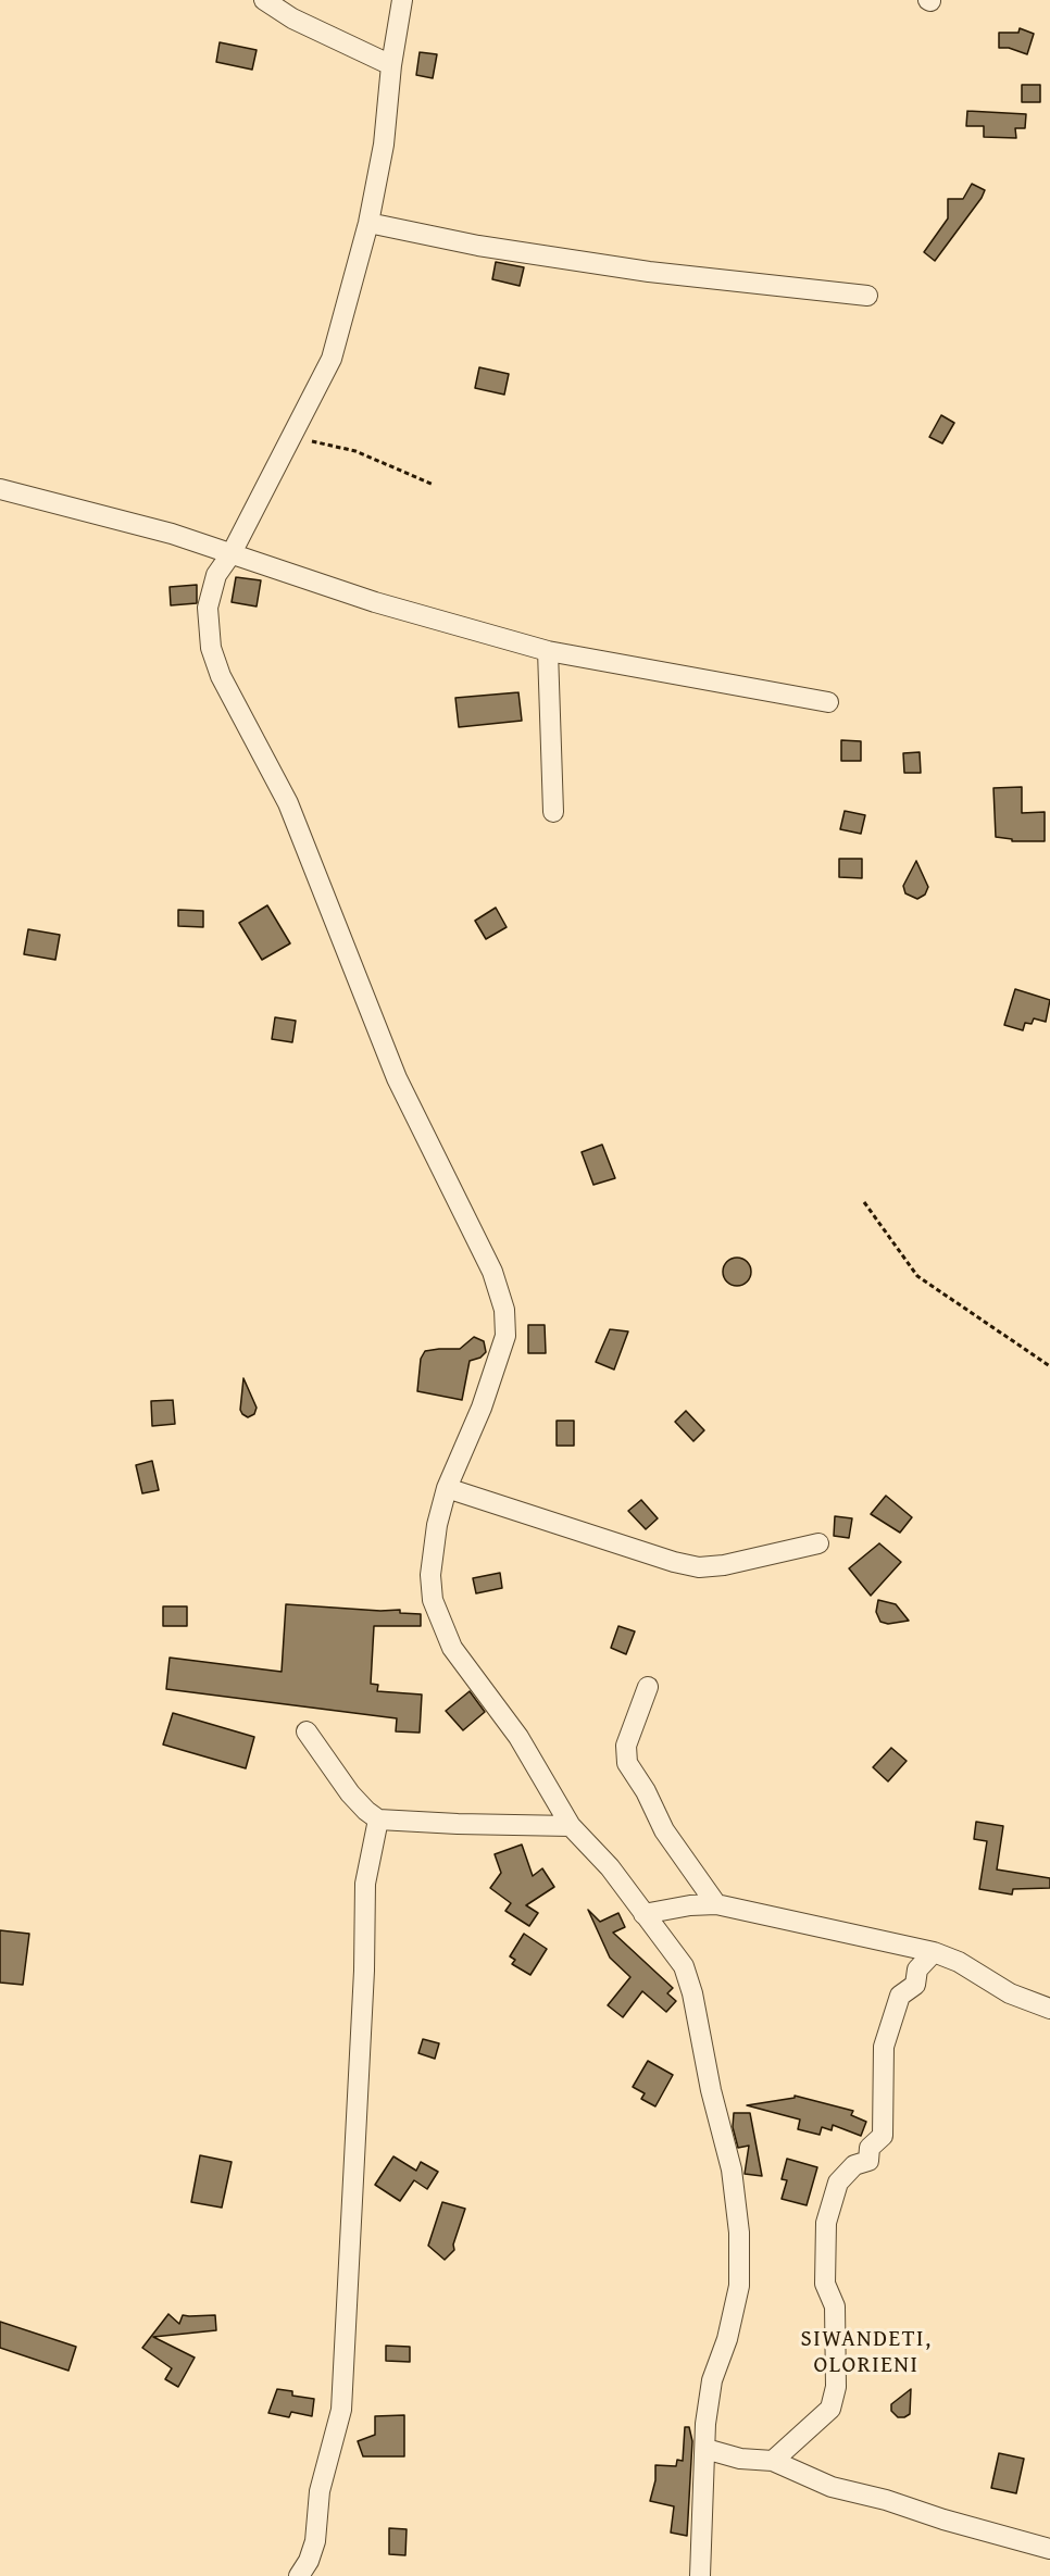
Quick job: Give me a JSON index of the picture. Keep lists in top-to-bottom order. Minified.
{"districts":["SIWANDETI, OLORIENI"]}
